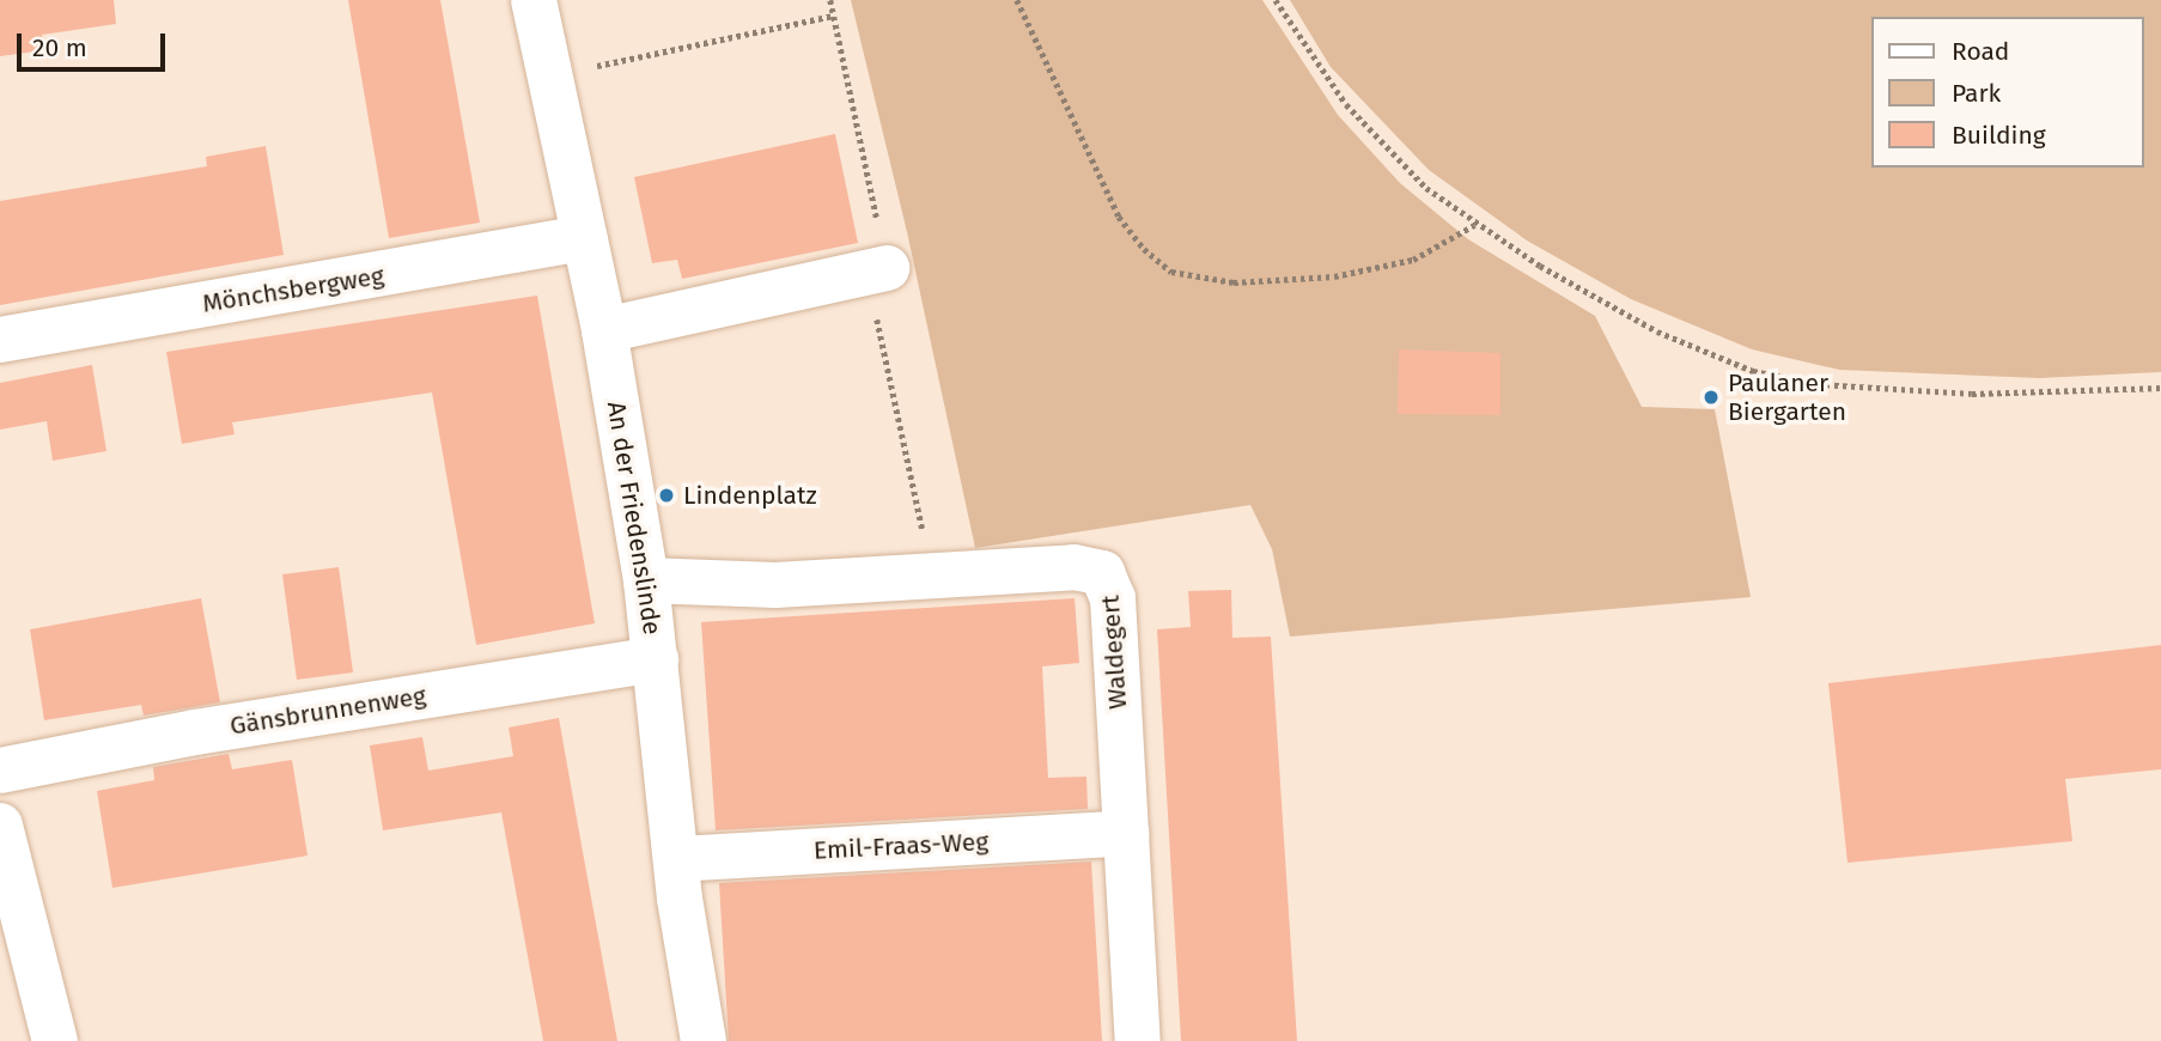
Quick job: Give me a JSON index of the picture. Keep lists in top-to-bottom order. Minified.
{"streets":{"street":["Mönchsbergweg","An der Friedenslinde","Waldegert","Gänsbrunnenweg","Emil-Fraas-Weg"]},"crossings":[["Mönchsbergweg","An der Friedenslinde"],["An der Friedenslinde","Waldegert"],["An der Friedenslinde","Gänsbrunnenweg"],["An der Friedenslinde","Emil-Fraas-Weg"],["Waldegert","Emil-Fraas-Weg"]],"places":["Paulaner Biergarten","Lindenplatz"],"legend":["Road","Park","Building"],"scale_bar":"20 m"}
